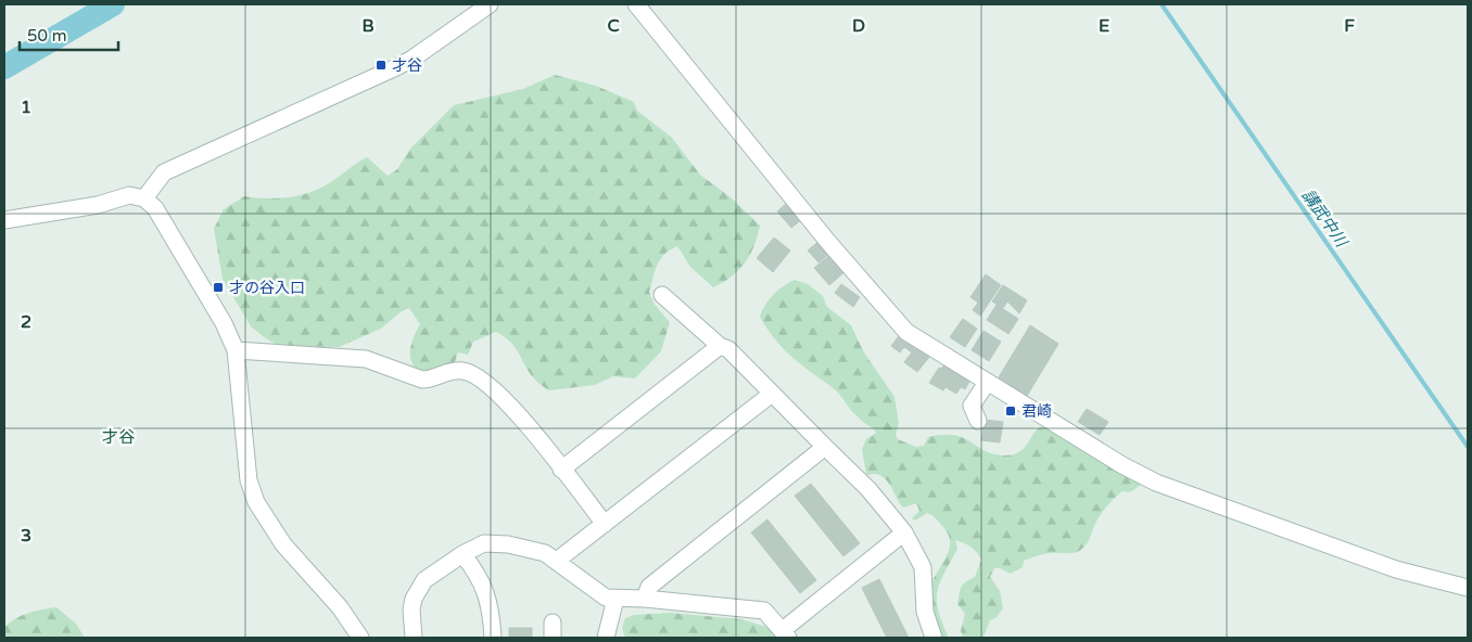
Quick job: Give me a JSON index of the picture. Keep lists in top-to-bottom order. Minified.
{"districts":["才谷"],"water":["講武中川"],"places":{"transit":["才谷","才の谷入口","君崎"]},"scale_bar":"50 m","grid":{"columns":["B","C","D","E","F"],"rows":["1","2","3"]}}
